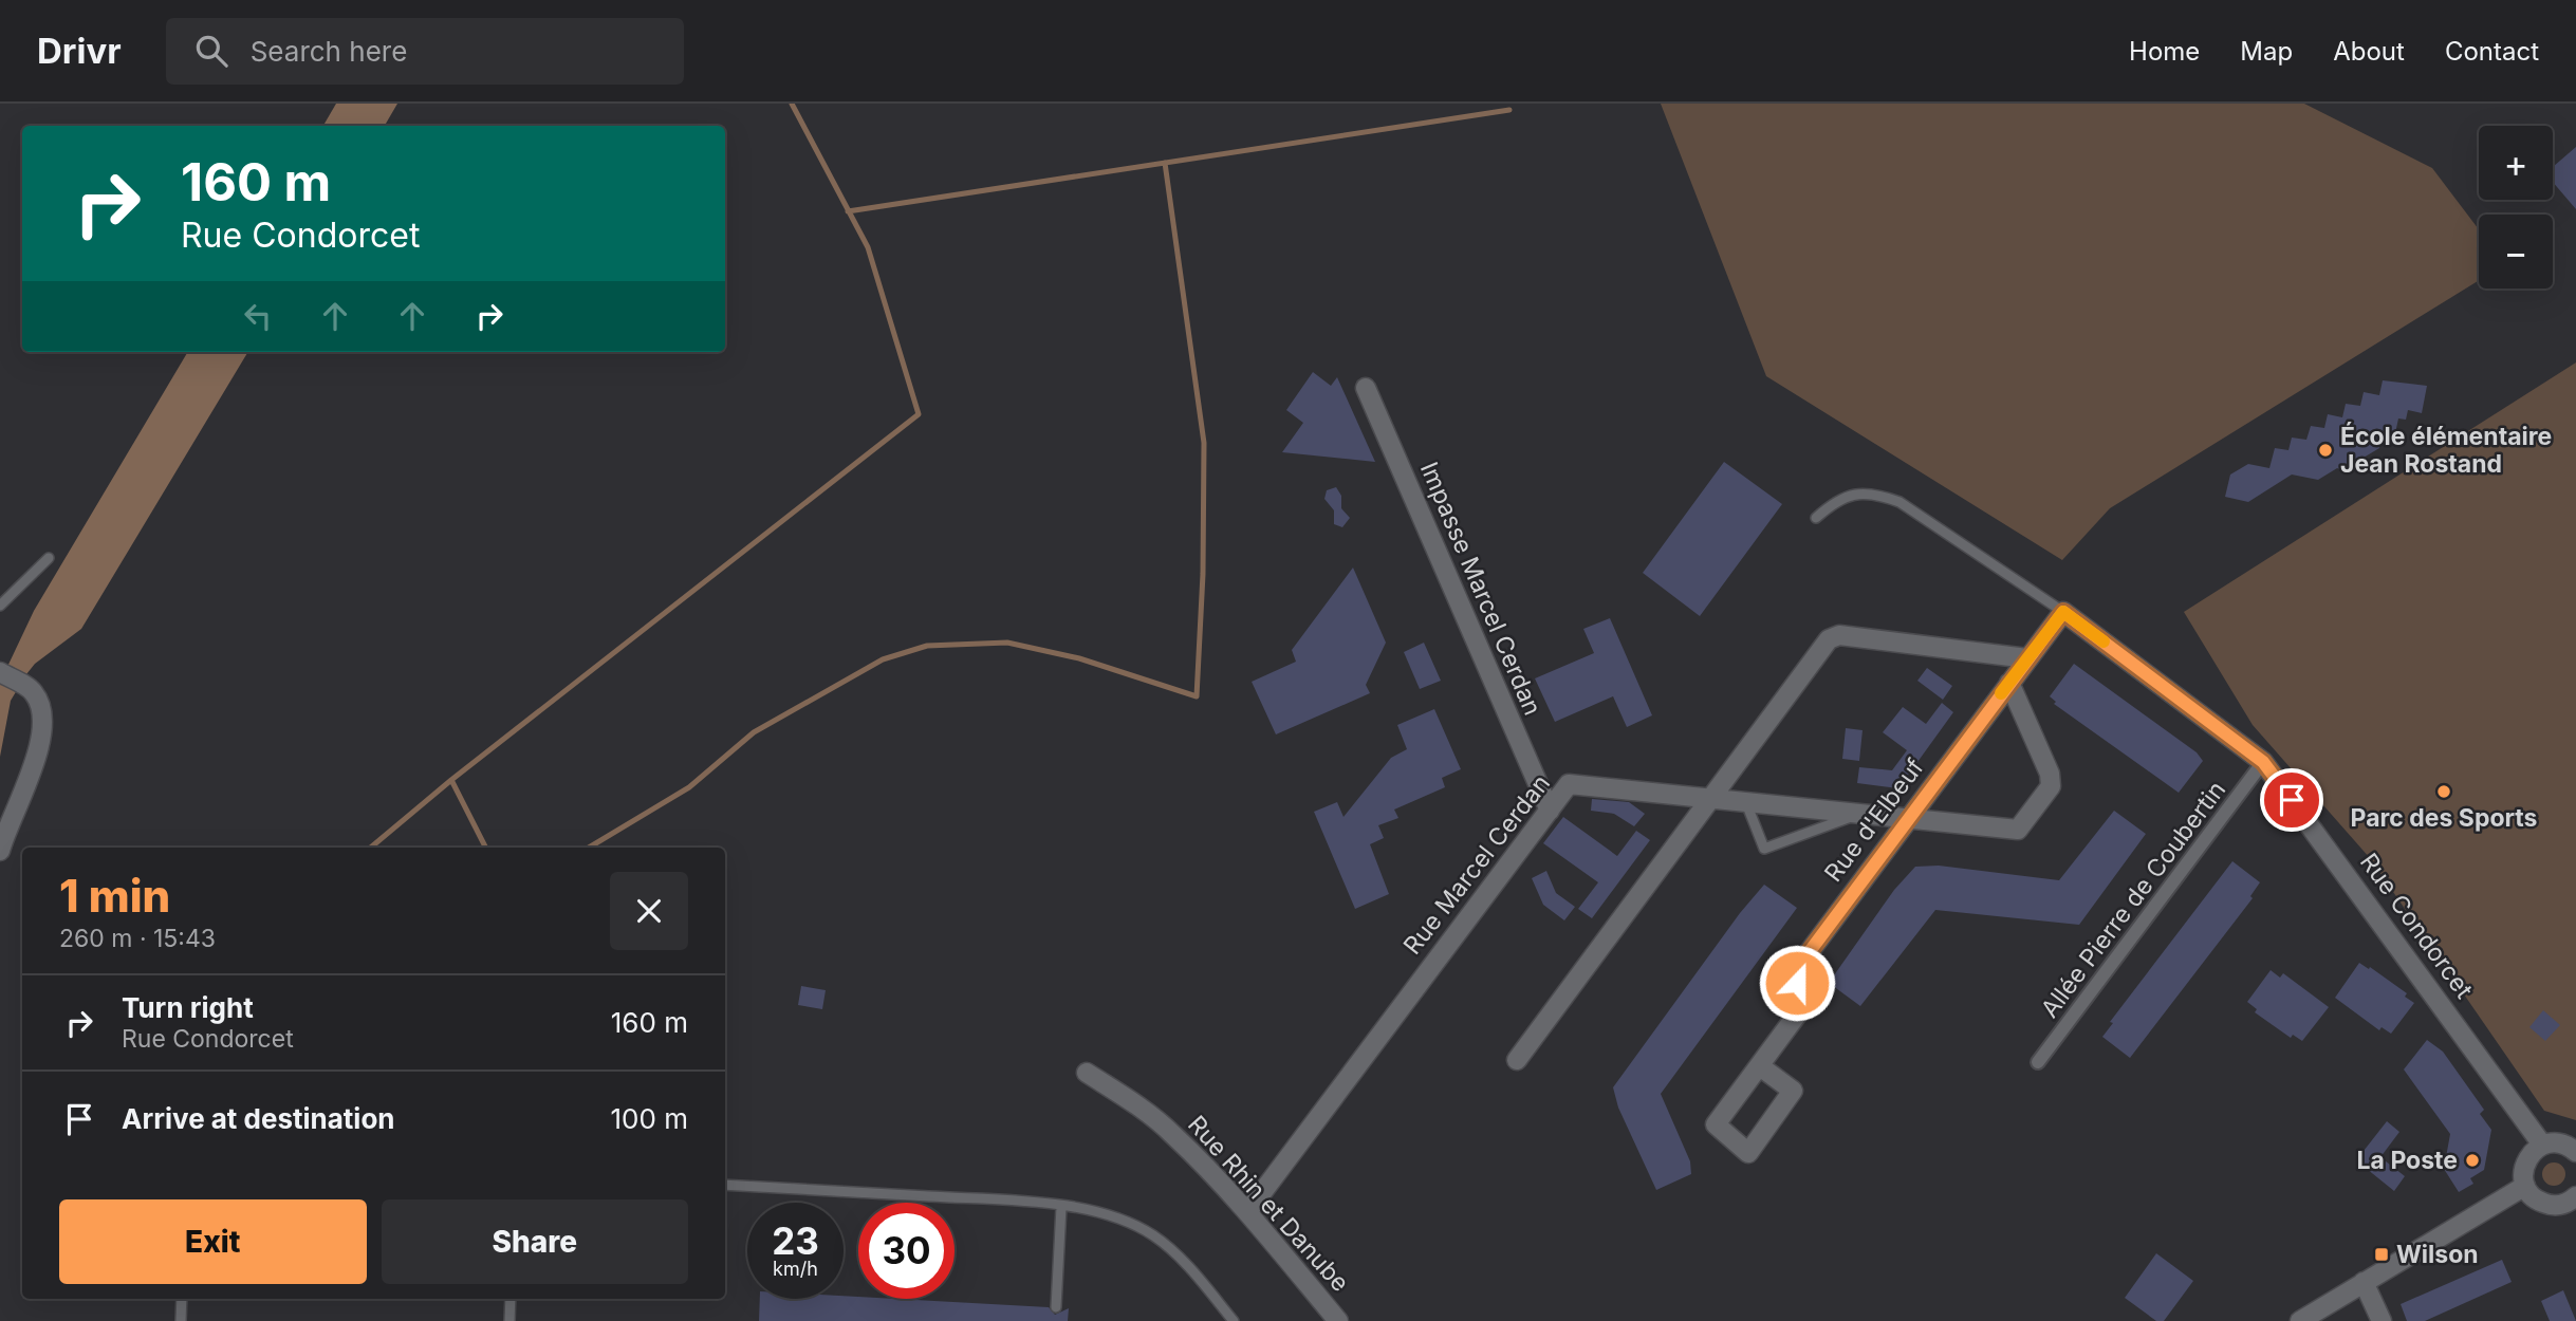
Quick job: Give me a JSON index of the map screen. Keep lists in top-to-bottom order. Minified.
{"streets":{"street":["Impasse Marcel Cerdan","Rue d'Elbeuf","Rue Marcel Cerdan","Allée Pierre de Coubertin","Rue Condorcet","Rue Rhin et Danube"]},"crossings":[["Impasse Marcel Cerdan","Rue Marcel Cerdan"],["Rue d'Elbeuf","Rue Marcel Cerdan"],["Rue d'Elbeuf","Rue Condorcet"],["Rue Marcel Cerdan","Rue Rhin et Danube"],["Allée Pierre de Coubertin","Rue Condorcet"]],"places":{"other":["École élémentaire Jean Rostand","Parc des Sports","La Poste"],"transit":["Wilson"]},"page":{"header":"Drivr","search":"Search here","nav":["Home","Map","About","Contact"],"map_buttons":["+","−"],"turn":["160 m","Rue Condorcet"],"heading":["1 min","260 m · 15:43"],"list":[{"name":"Turn right","note":"Rue Condorcet","value":"160 m"},{"name":"Arrive at destination","value":"100 m"}],"buttons":["Exit","Share"],"speed":"23 km/h","limit":"30"}}
